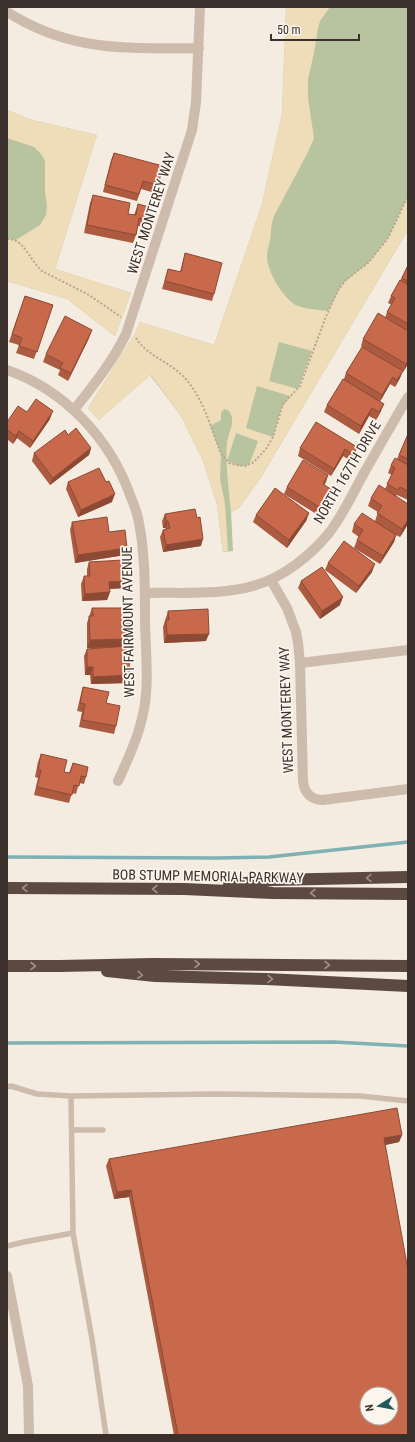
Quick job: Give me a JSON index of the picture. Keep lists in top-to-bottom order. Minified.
{"streets":{"highway":["BOB STUMP MEMORIAL PARKWAY"],"street":["WEST MONTEREY WAY","NORTH 167TH DRIVE","WEST FAIRMOUNT AVENUE"]},"crossings":[["WEST MONTEREY WAY","NORTH 167TH DRIVE"],["WEST MONTEREY WAY","WEST FAIRMOUNT AVENUE"],["NORTH 167TH DRIVE","WEST FAIRMOUNT AVENUE"]],"scale_bar":"50 m","north":"left"}
